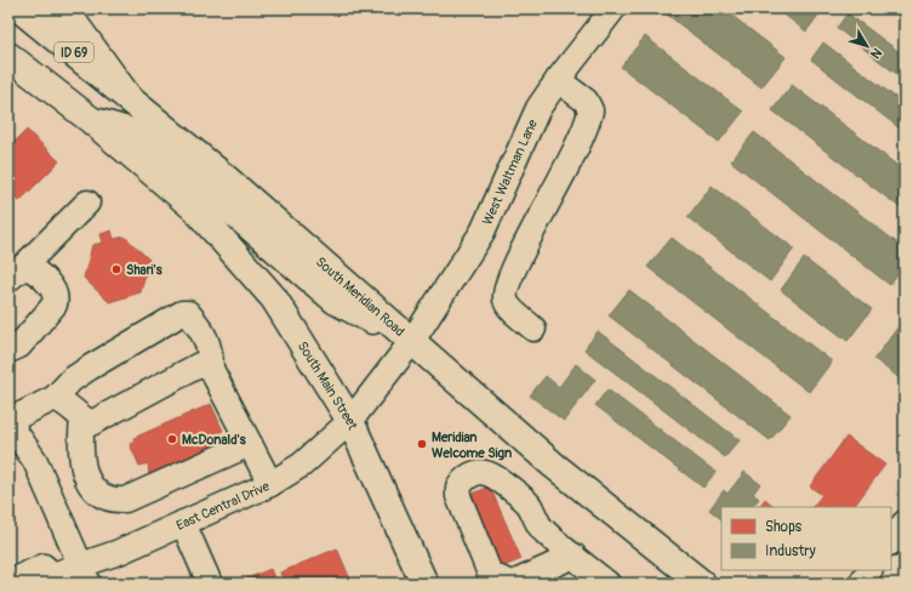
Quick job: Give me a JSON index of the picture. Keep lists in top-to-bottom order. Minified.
{"streets":{"main road":["ID 69","South Meridian Road","South Main Street"],"street":["West Waltman Lane","East Central Drive"]},"crossings":[["West Waltman Lane","South Meridian Road"],["West Waltman Lane","South Main Street"],["West Waltman Lane","East Central Drive"],["South Main Street","East Central Drive"]],"places":["Shari's","McDonald's","Meridian Welcome Sign"],"legend":["Shops","Industry"],"north":"bottom right"}
